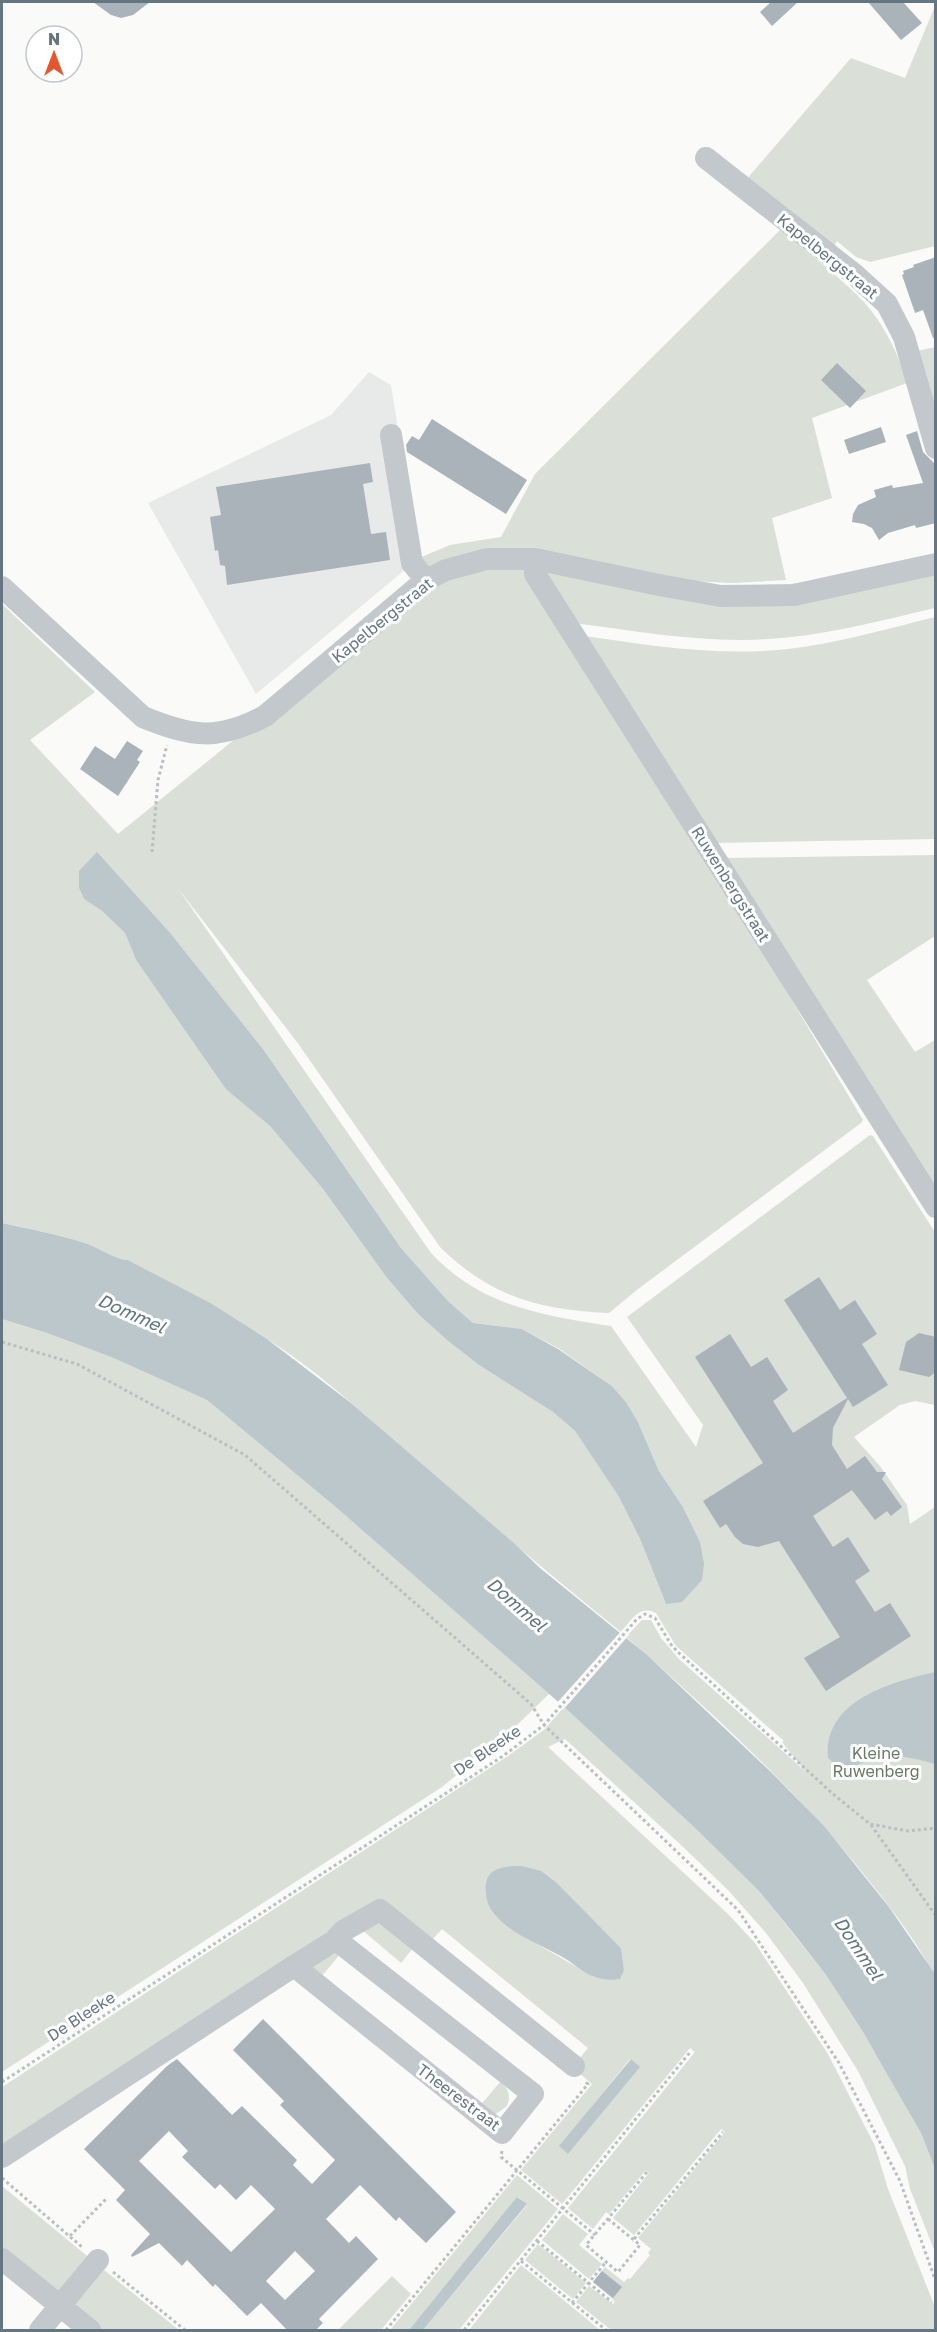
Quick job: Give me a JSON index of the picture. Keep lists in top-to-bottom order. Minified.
{"streets":{"street":["Kapelbergstraat","Ruwenbergstraat","Theerestraat"],"path":["De Bleeke"]},"crossings":[["Kapelbergstraat","Ruwenbergstraat"]],"water":["Dommel"],"parks":["Kleine Ruwenberg"],"north":"top"}
